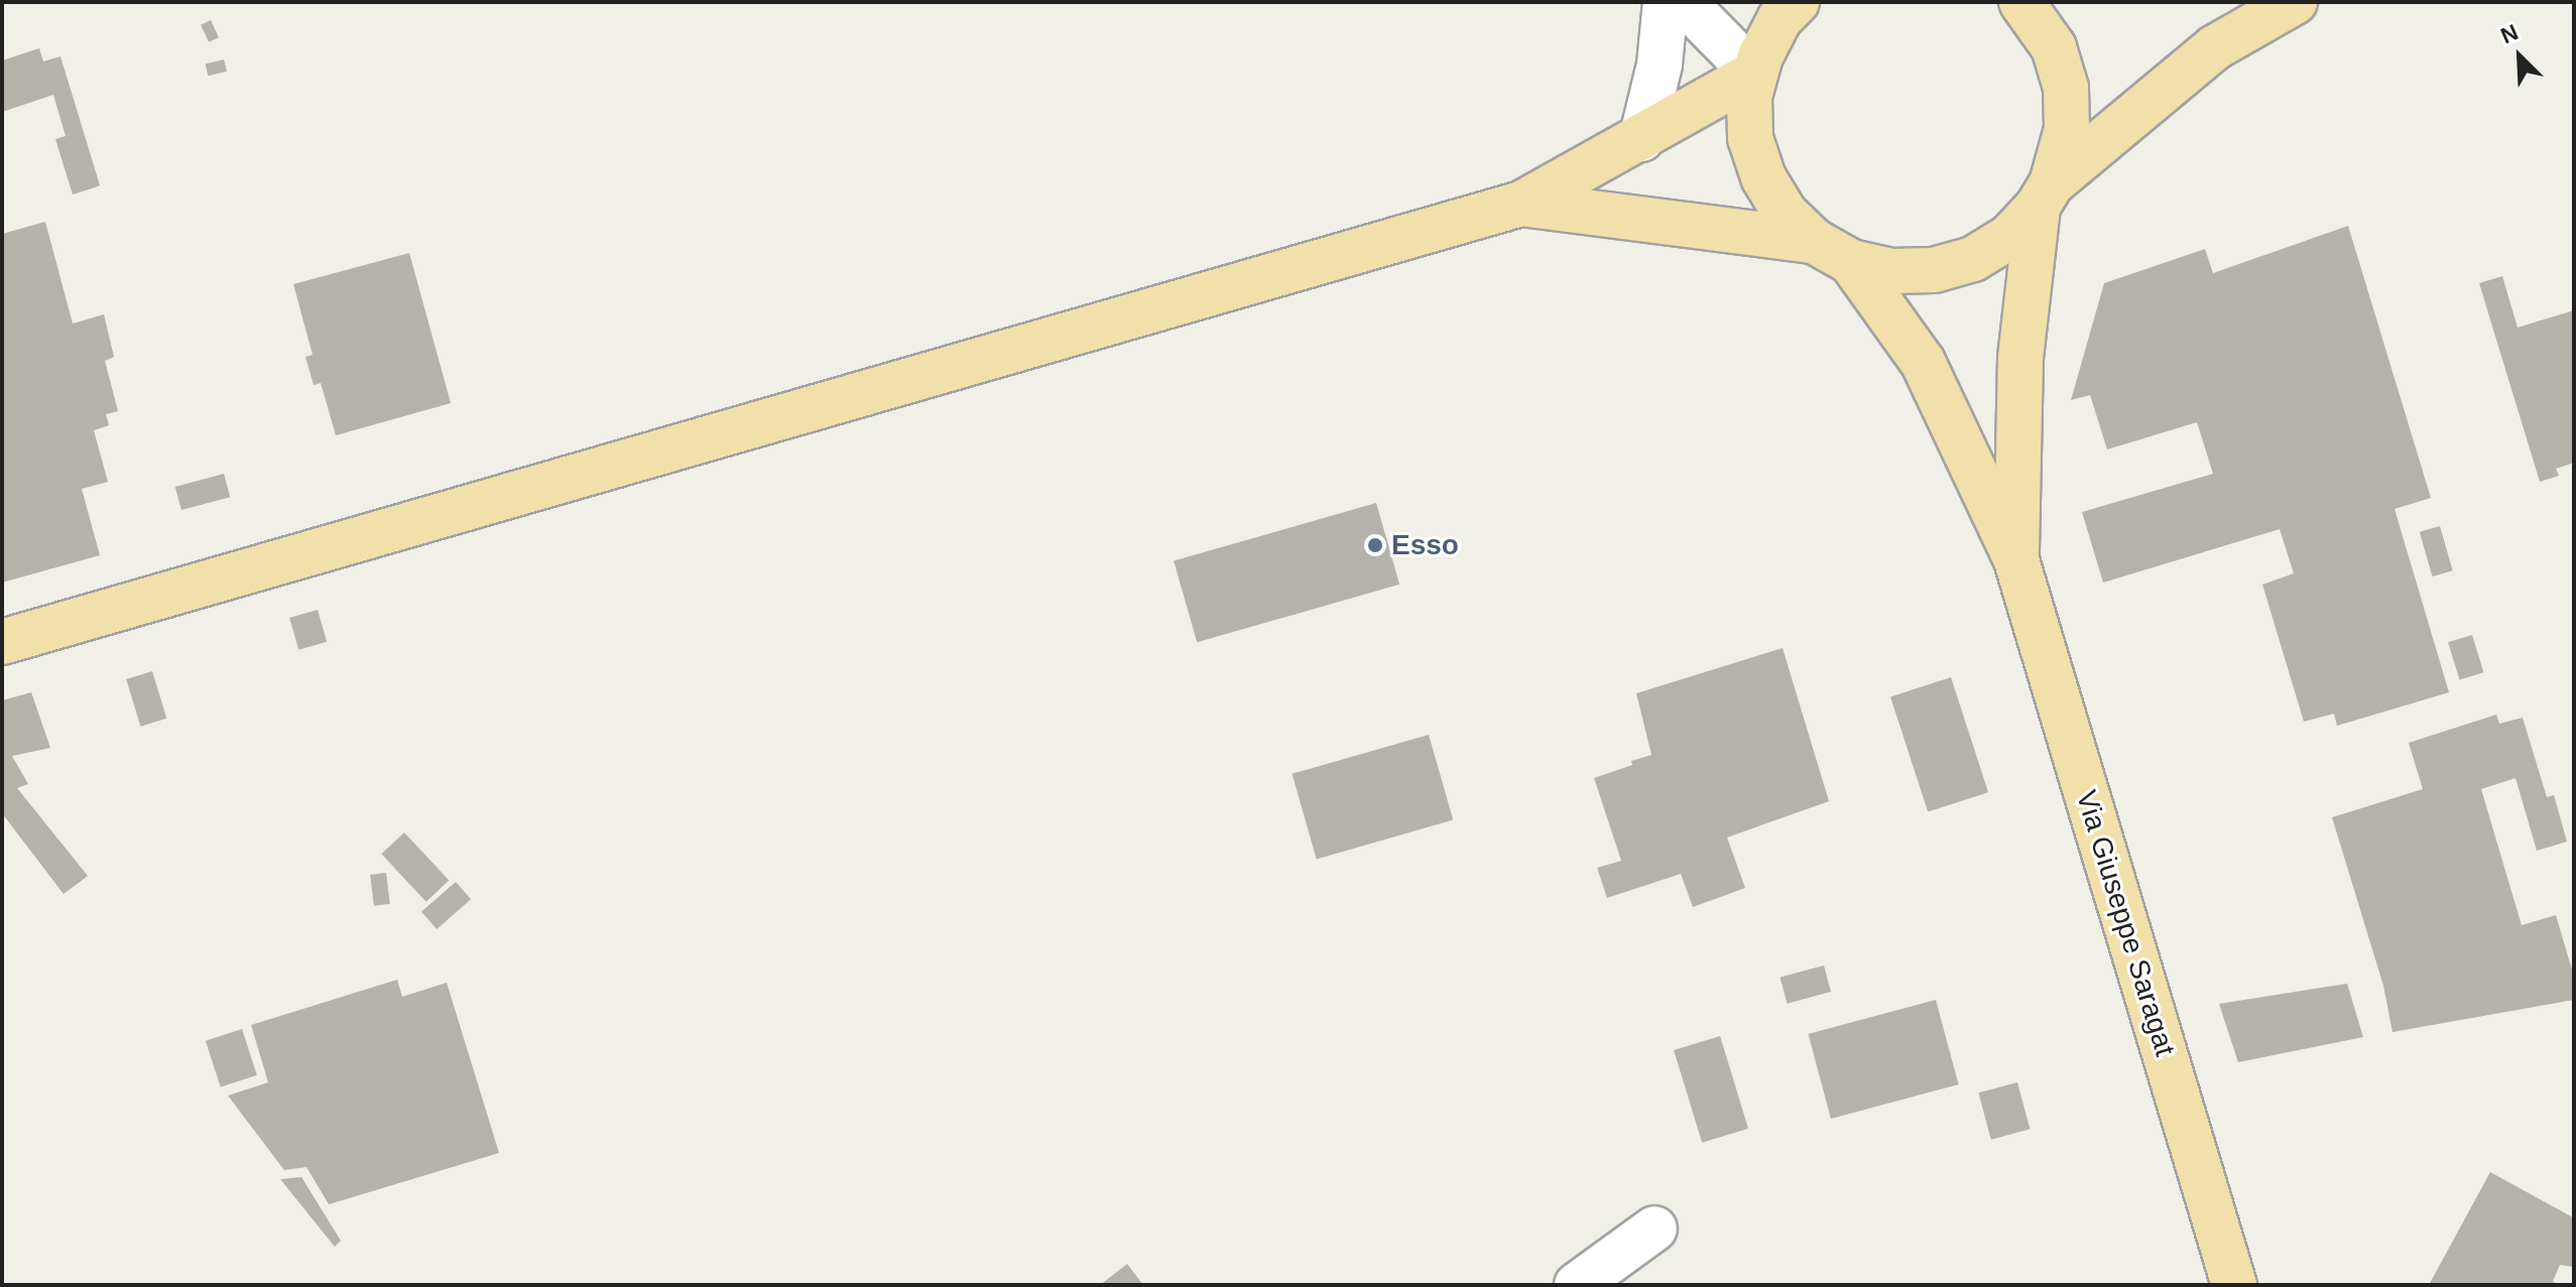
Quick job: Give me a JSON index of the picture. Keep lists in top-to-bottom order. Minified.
{"streets":{"main road":["Via Giuseppe Saragat"]},"places":["Esso"],"north":"top left"}
